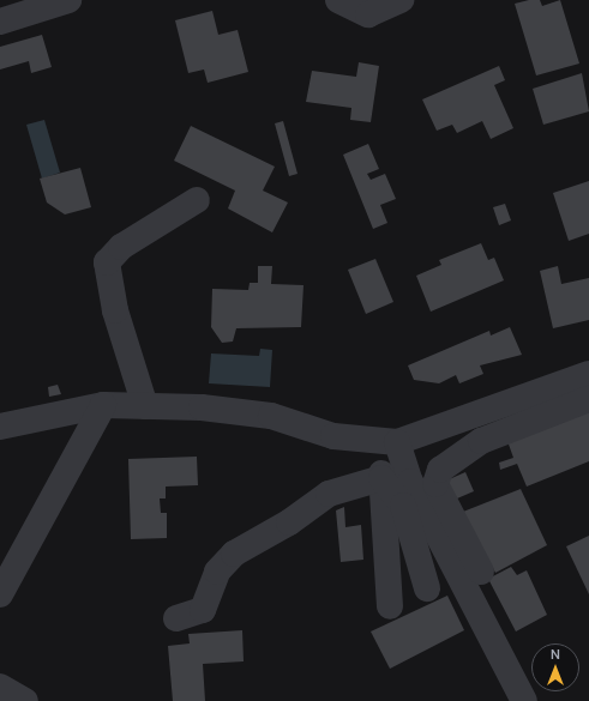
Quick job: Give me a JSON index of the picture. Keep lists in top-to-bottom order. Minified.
{"north":"top"}
